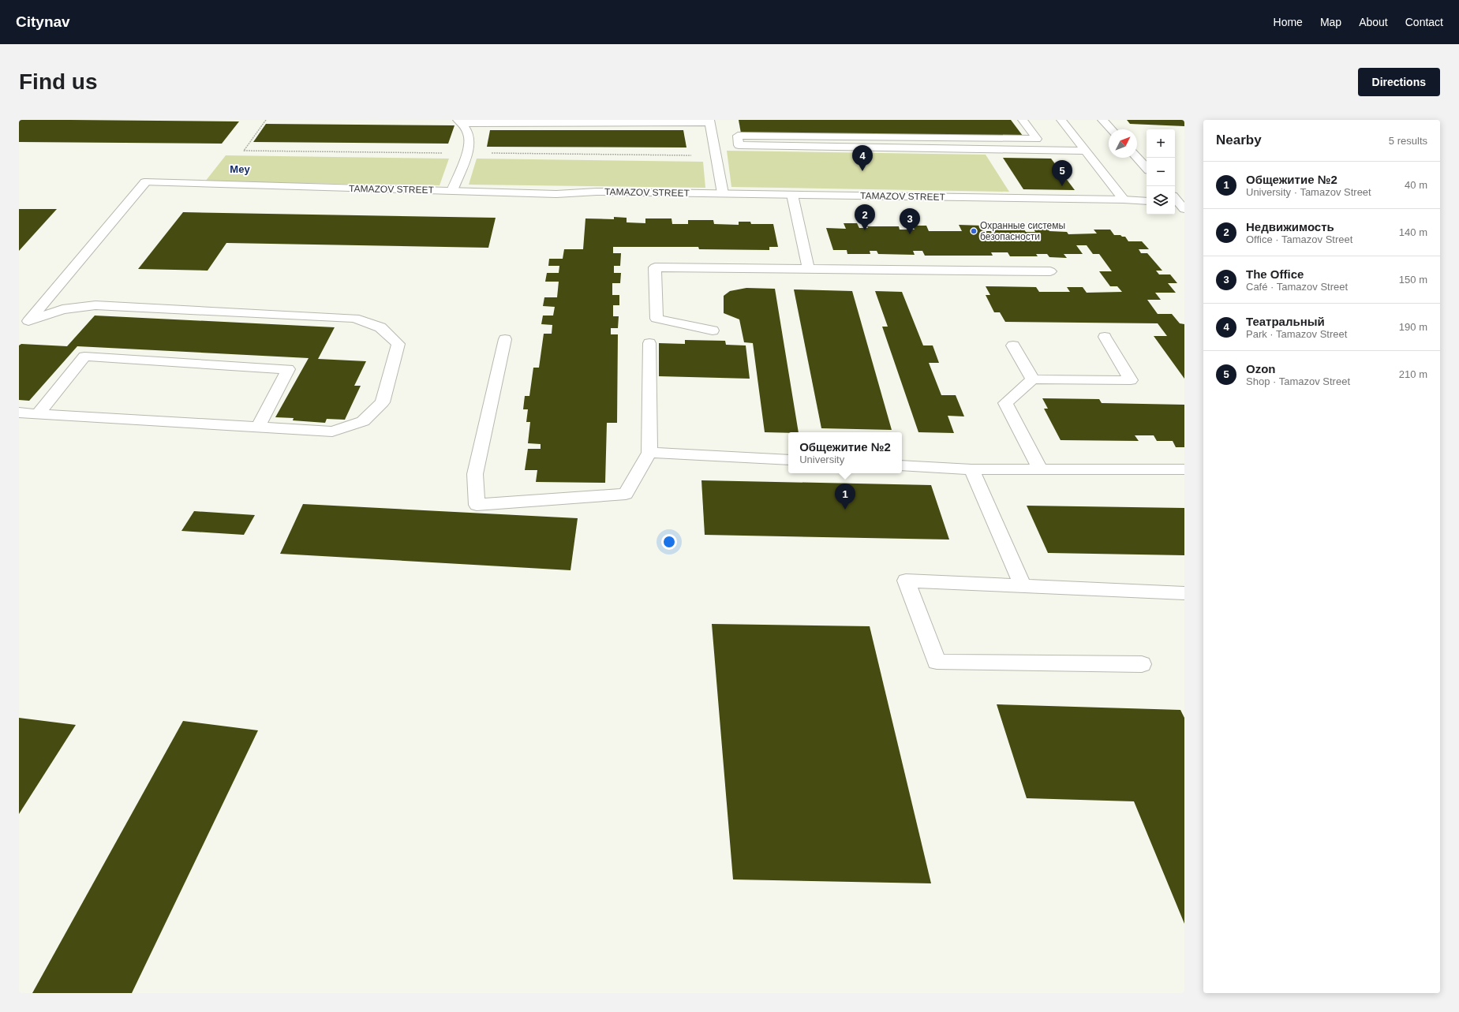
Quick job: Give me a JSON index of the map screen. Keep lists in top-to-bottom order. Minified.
{"streets":{"street":["TAMAZOV STREET"]},"districts":["Mey"],"places":["Охранные системы безопасности"],"north":"top right","page":{"header":"Citynav","nav":["Home","Map","About","Contact"],"buttons":"Directions","title":"Find us","heading":["Nearby","5 results"],"map_buttons":["+","−"],"pins":["4","5","2","3","1"],"list":[{"mark":"1","name":"Общежитие №2","note":"University · Tamazov Street","value":"40 m"},{"mark":"2","name":"Недвижимость","note":"Office · Tamazov Street","value":"140 m"},{"mark":"3","name":"The Office","note":"Café · Tamazov Street","value":"150 m"},{"mark":"4","name":"Театральный","note":"Park · Tamazov Street","value":"190 m"},{"mark":"5","name":"Ozon","note":"Shop · Tamazov Street","value":"210 m"}],"popup":["Общежитие №2","University"]}}
